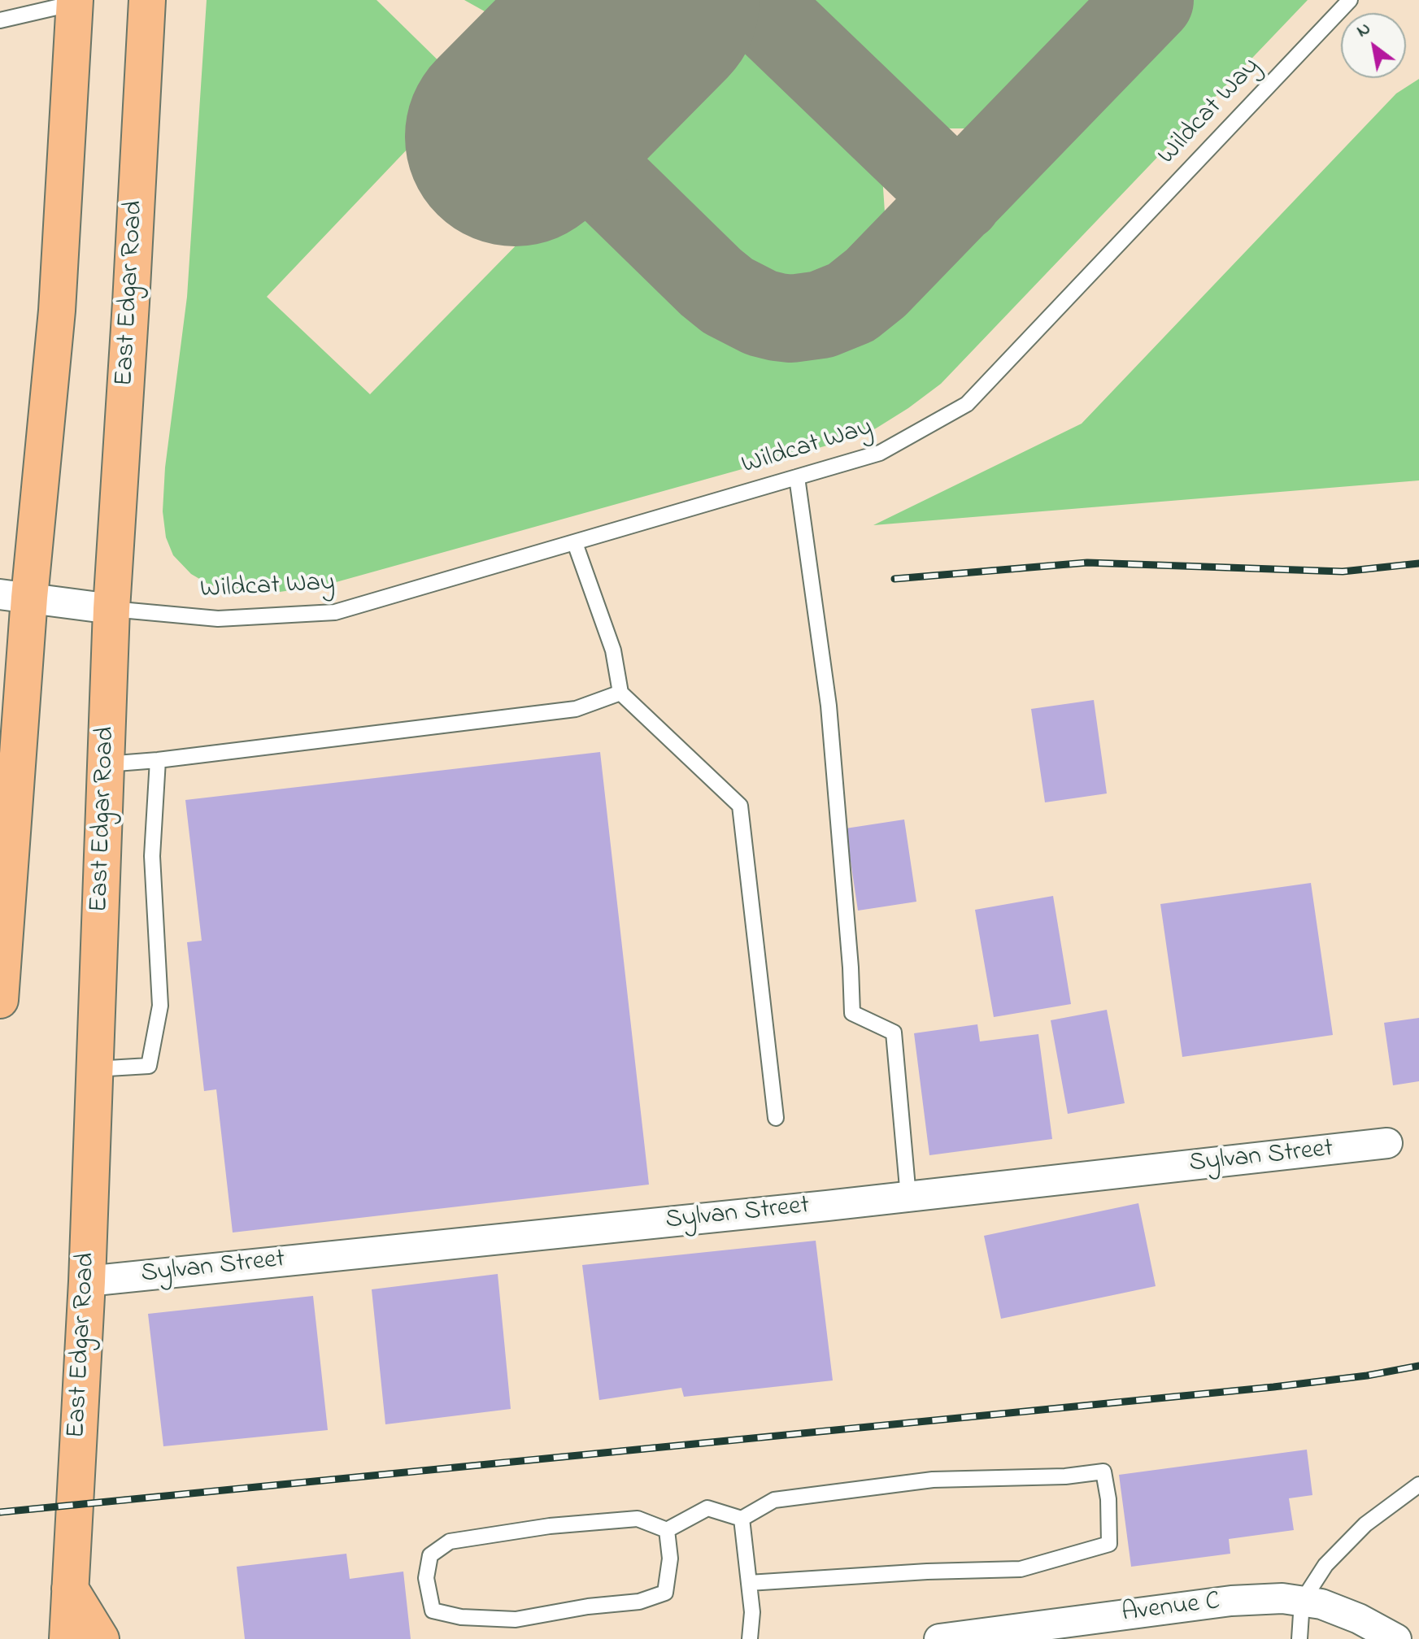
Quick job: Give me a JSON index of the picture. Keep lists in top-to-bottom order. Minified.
{"streets":{"highway":["East Edgar Road"],"street":["Sylvan Street","Avenue C"],"lane":["Wildcat Way"]},"crossings":[["Wildcat Way","East Edgar Road"],["East Edgar Road","Sylvan Street"]],"north":"top left"}
